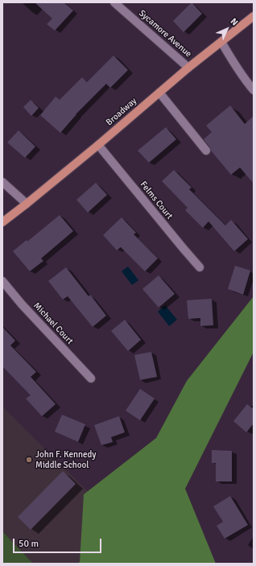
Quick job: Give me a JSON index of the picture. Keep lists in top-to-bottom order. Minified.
{"streets":{"main road":["Broadway"],"street":["Sycamore Avenue","Felms Court","Michael Court"]},"crossings":[["Sycamore Avenue","Broadway"],["Broadway","Felms Court"]],"places":["John F. Kennedy Middle School"],"scale_bar":"50 m","north":"top right"}
